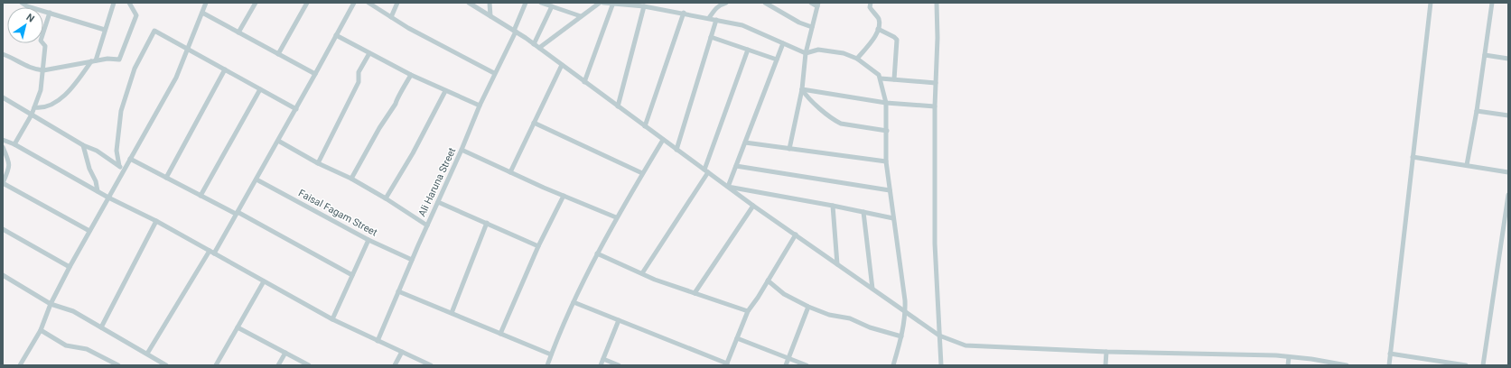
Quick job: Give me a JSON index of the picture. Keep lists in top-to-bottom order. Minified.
{"streets":{"street":["Ali Haruna Street","Faisal Fagam Street"]},"crossings":[["Ali Haruna Street","Faisal Fagam Street"]],"north":"top right"}
